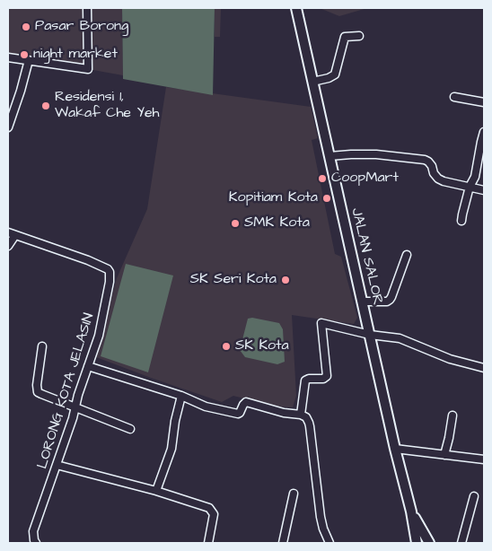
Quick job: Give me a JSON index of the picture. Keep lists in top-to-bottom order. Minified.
{"streets":{"main road":["JALAN SALOR"],"street":["LORONG KOTA JELASIN"]},"places":["Pasar Borong","night market","Residensi 1, Wakaf Che Yeh","CoopMart","Kopitiam Kota","SMK Kota","SK Seri Kota","SK Kota"]}
